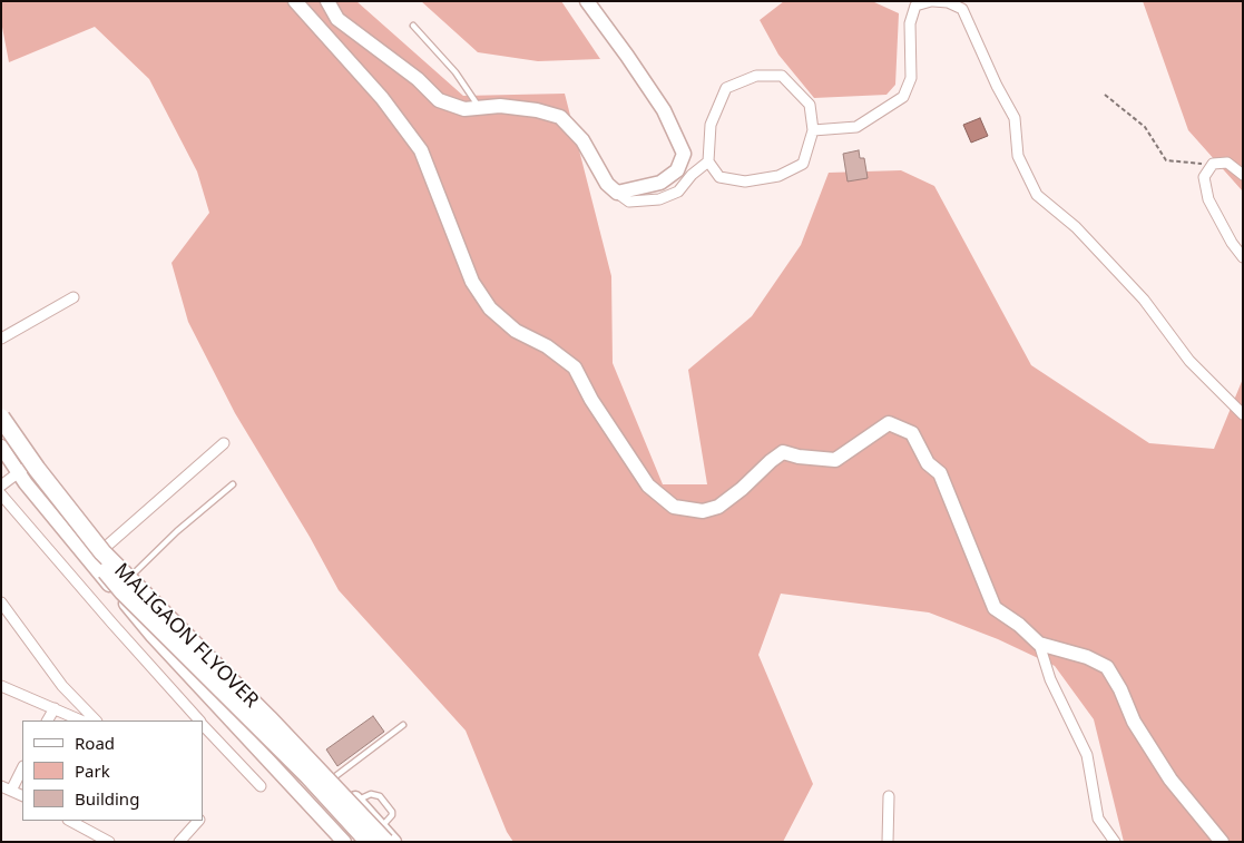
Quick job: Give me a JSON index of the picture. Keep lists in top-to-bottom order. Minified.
{"streets":{"main road":["MALIGAON FLYOVER"]},"legend":["Road","Park","Building"]}
